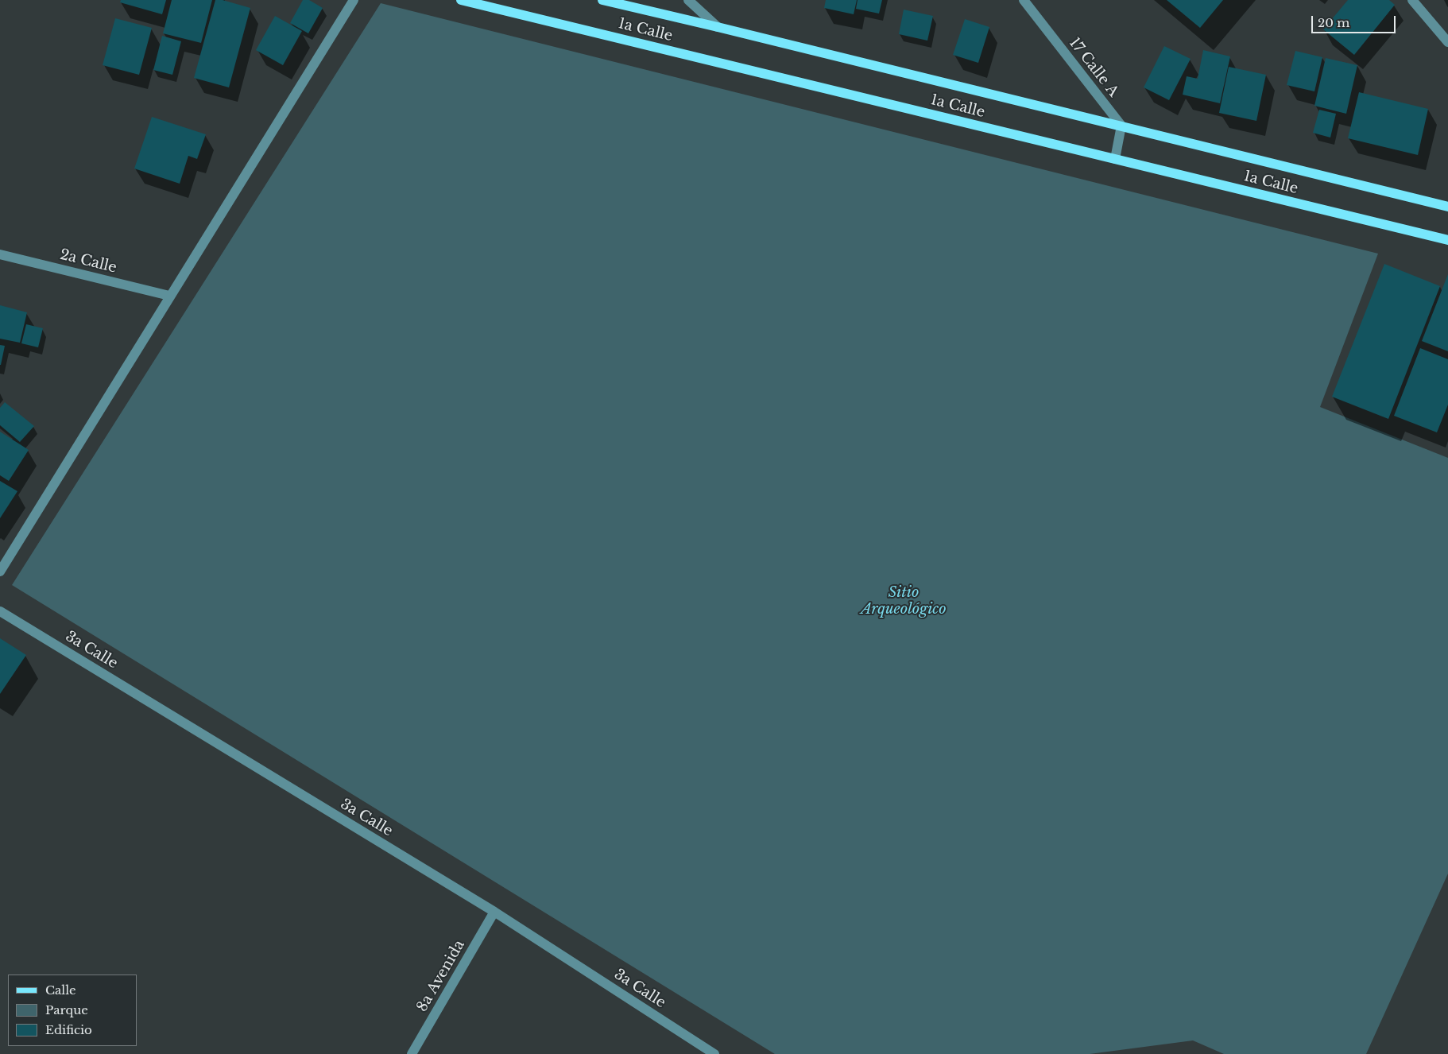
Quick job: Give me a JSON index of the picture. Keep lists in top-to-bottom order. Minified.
{"streets":{"main road":["1a Calle"],"street":["17 Calle A","2a Calle","3a Calle","8a Avenida"]},"crossings":[["1a Calle","17 Calle A"],["3a Calle","8a Avenida"]],"parks":["Sitio Arqueológico"],"legend":["Calle","Parque","Edificio"],"scale_bar":"20 m"}
